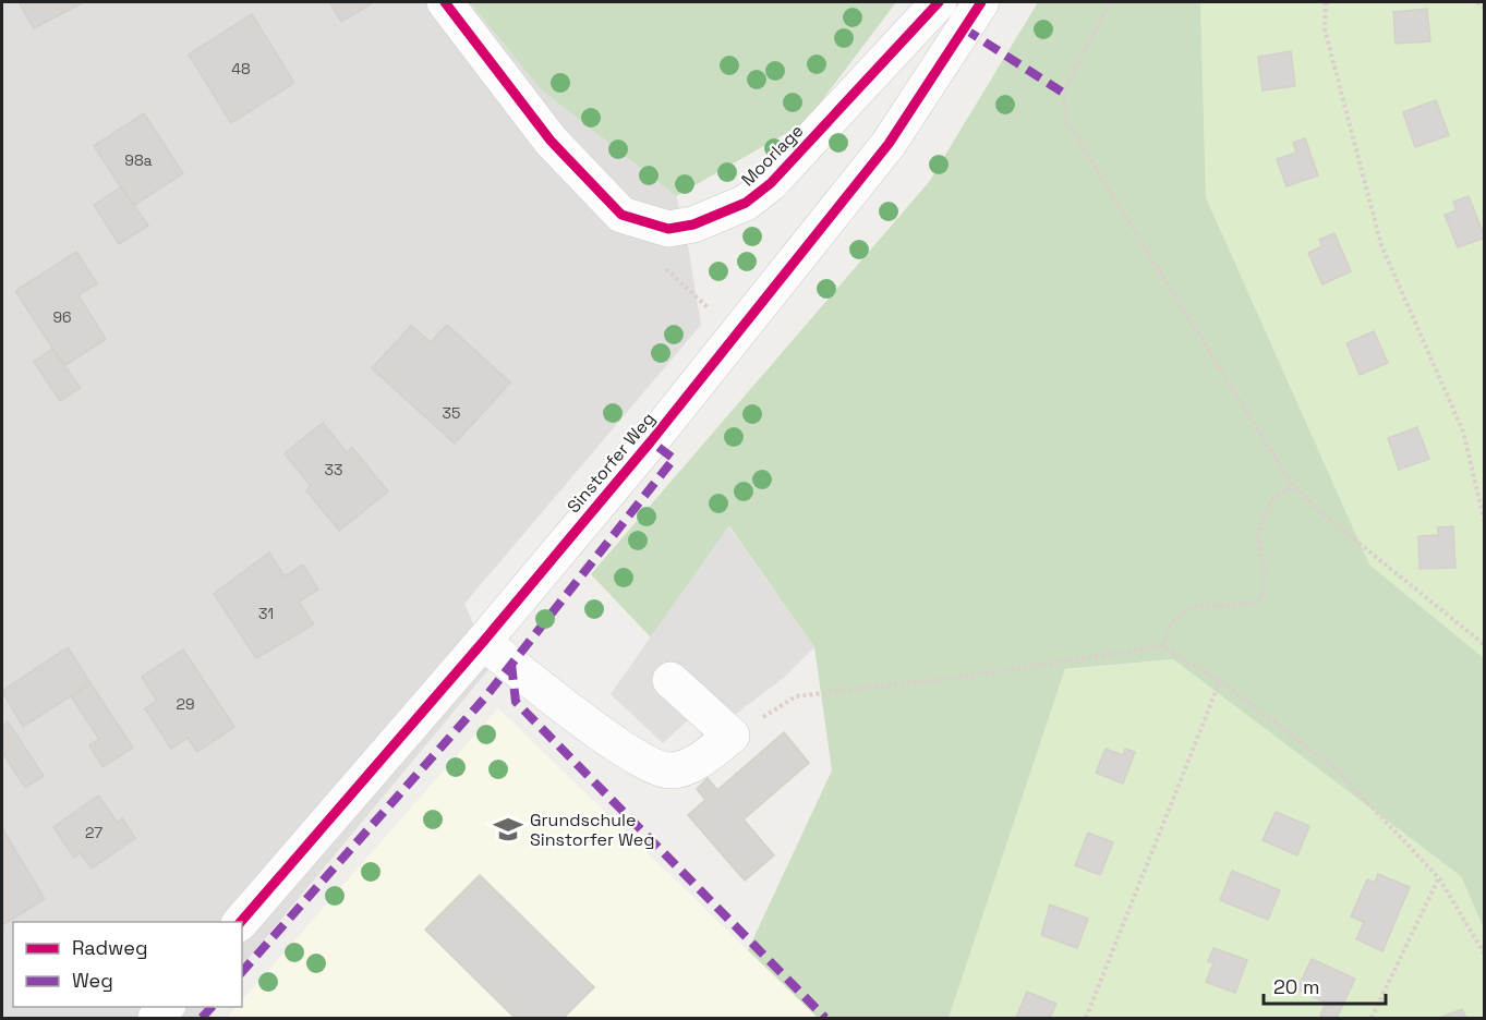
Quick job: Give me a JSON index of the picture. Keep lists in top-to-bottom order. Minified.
{"streets":{"street":["Moorlage","Sinstorfer Weg"]},"places":{"school or university":["Grundschule Sinstorfer Weg"]},"house_numbers":["48","98a","96","35","33","31","29","27"],"legend":["Radweg","Weg"],"scale_bar":"20 m"}
